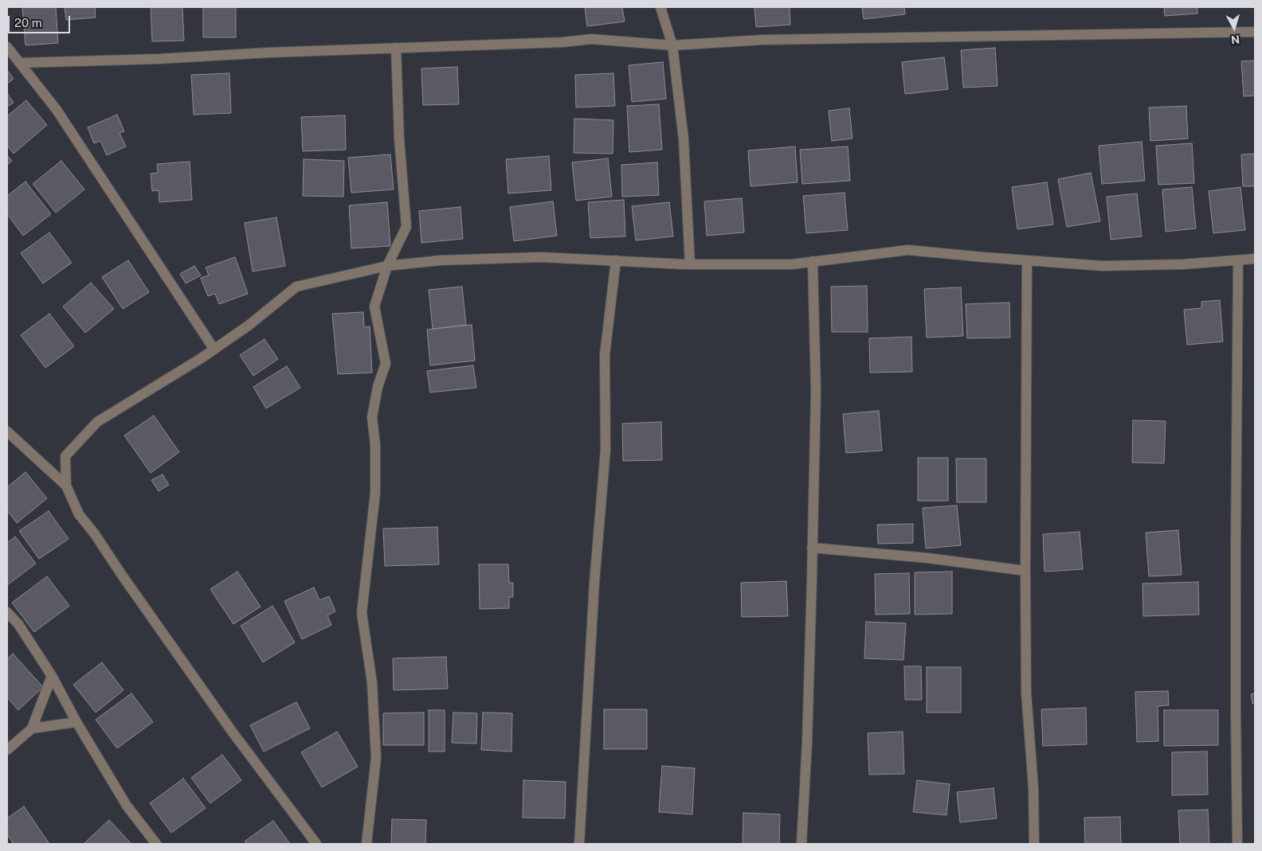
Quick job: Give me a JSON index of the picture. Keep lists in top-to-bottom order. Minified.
{"scale_bar":"20 m","north":"bottom"}
